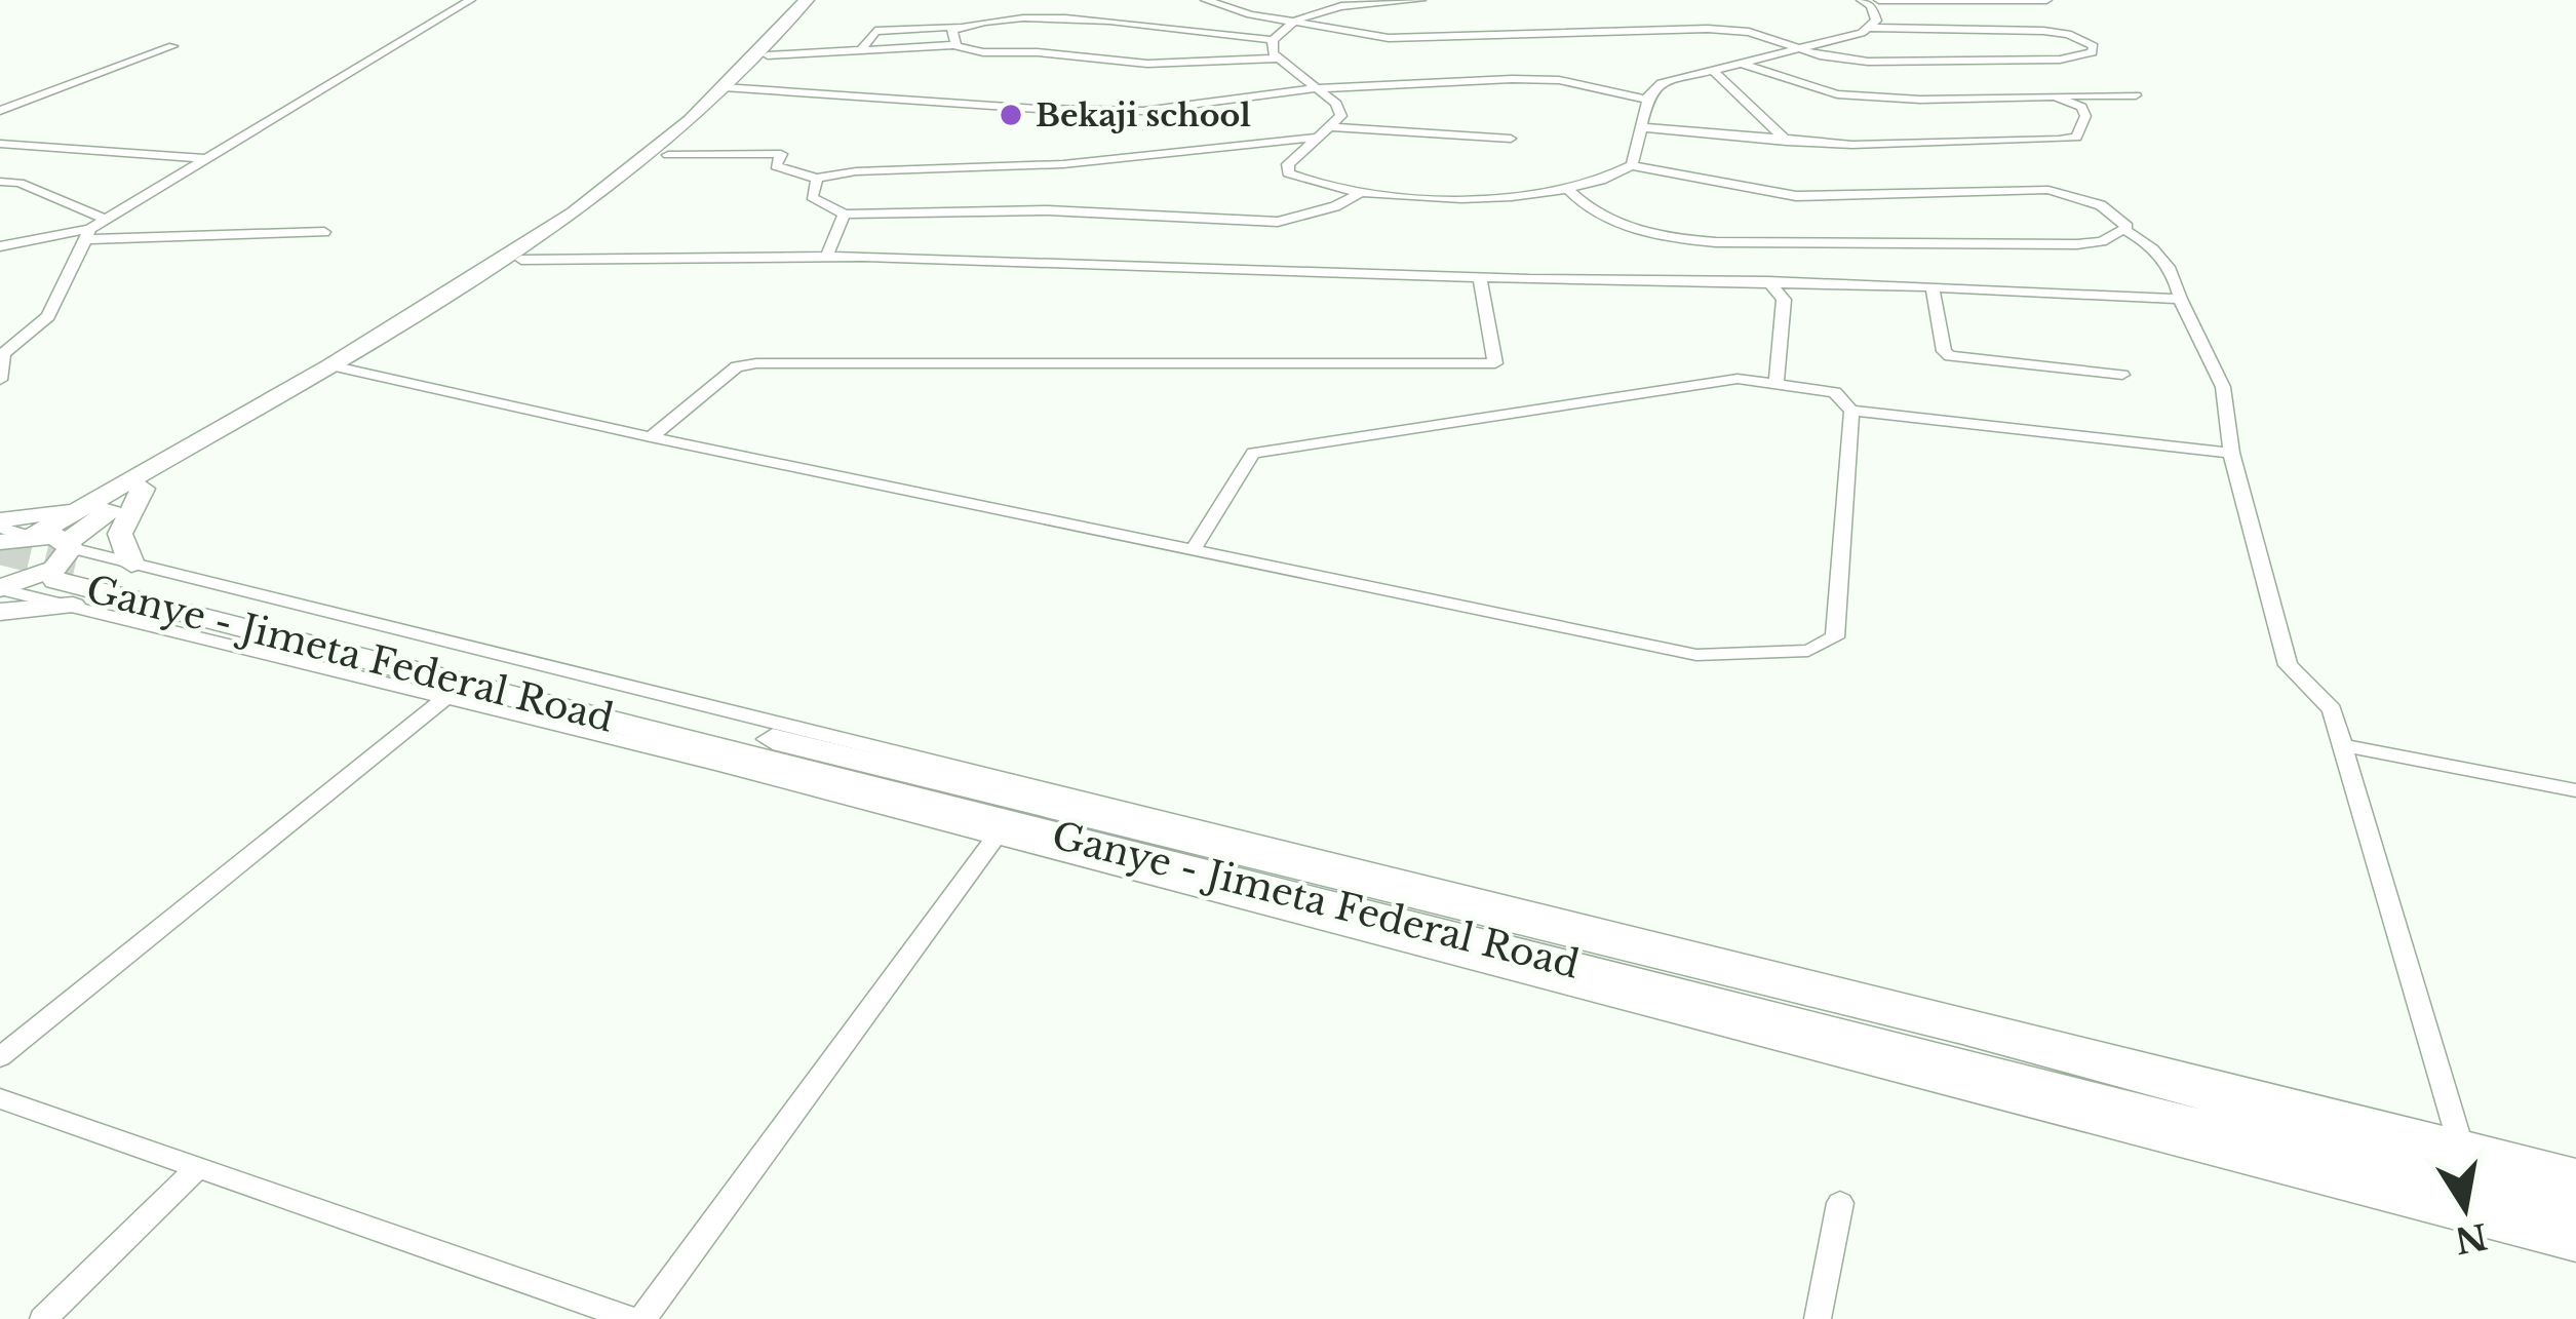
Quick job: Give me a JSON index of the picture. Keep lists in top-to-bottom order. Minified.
{"streets":{"main road":["Ganye - Jimeta Federal Road"]},"places":["Bekaji school"],"north":"bottom"}
